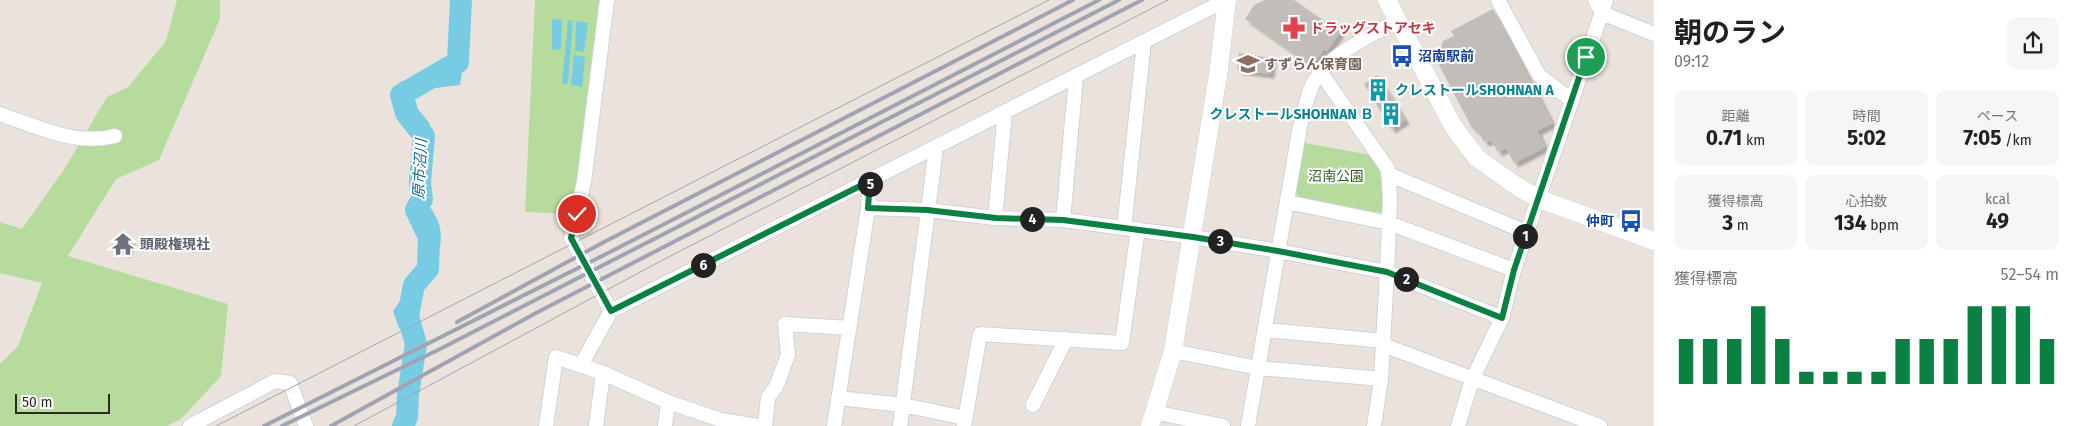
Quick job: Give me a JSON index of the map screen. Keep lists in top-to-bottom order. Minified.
{"water":["原市沼川"],"parks":["沼南公園"],"places":{"pharmacy":["ドラッグストアセキ"],"bus stop":["沼南駅前","仲町"],"school or university":["すずらん保育園"],"building":["クレストールSHOHNAN A","クレストールSHOHNAN Ｂ"],"temple":["頭殿権現社"]},"scale_bar":"50 m","page":{"heading":["朝のラン","09:12"],"stats":[["距離","0.71 km"],["時間","5:02"],["ペース","7:05 /km"],["獲得標高","3 m"],["心拍数","134 bpm"],["kcal","49"]],"pins":["5","4","1","3","6","2"],"chart":["獲得標高","52–54 m"],"scale":"50 m"}}
